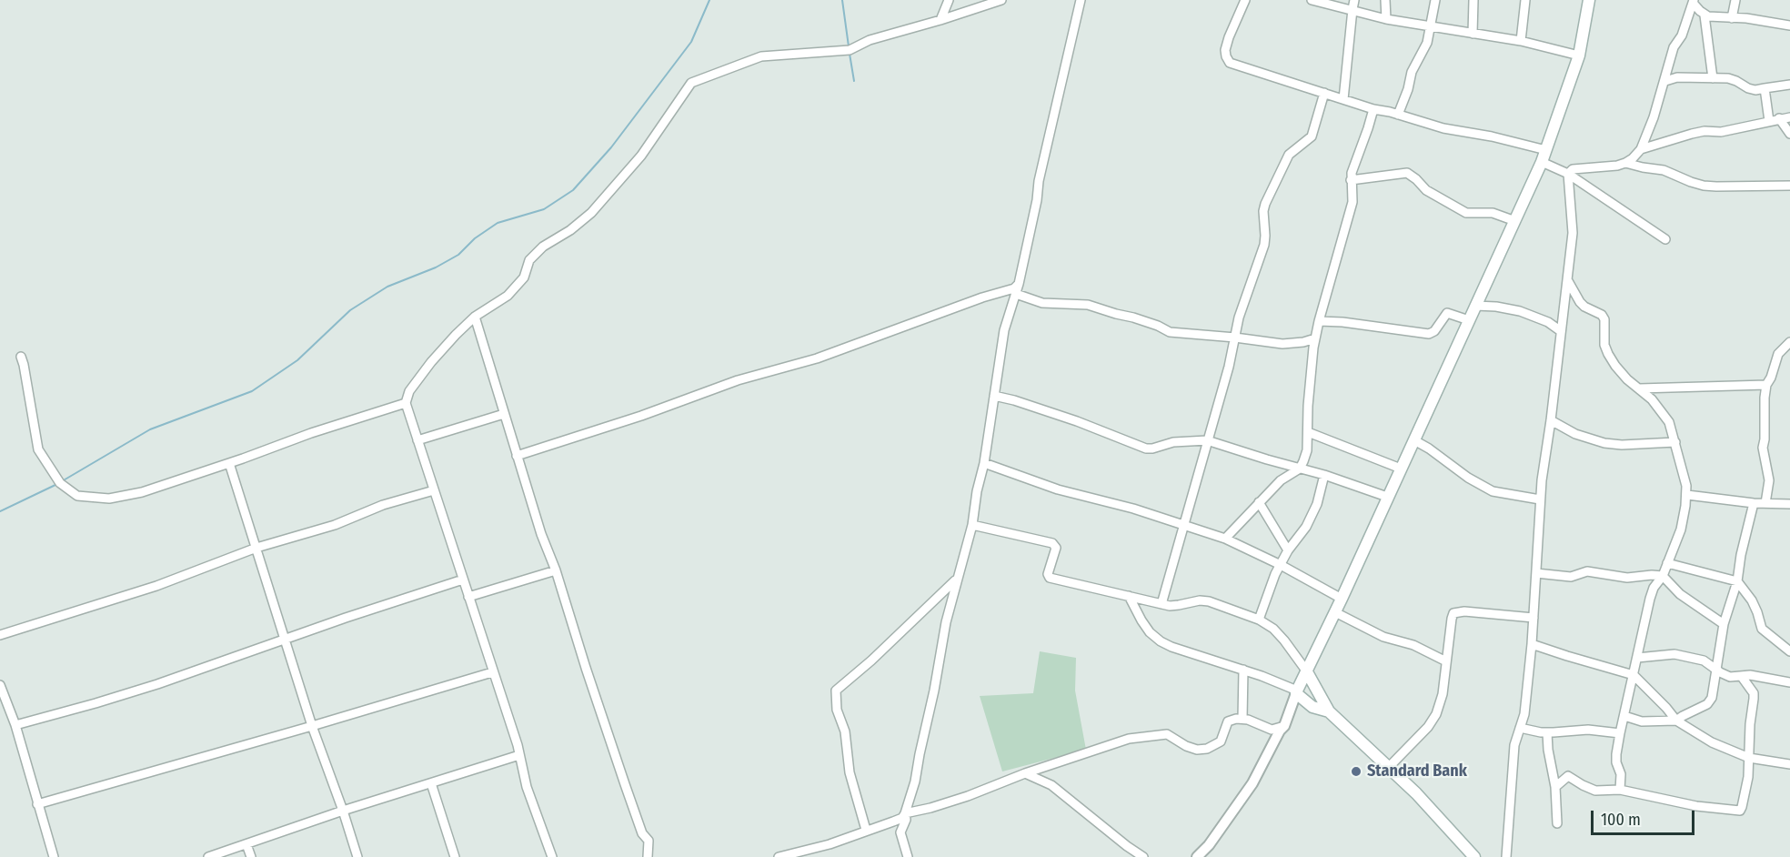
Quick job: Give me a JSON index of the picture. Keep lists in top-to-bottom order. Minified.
{"places":["Standard Bank"],"scale_bar":"100 m"}
